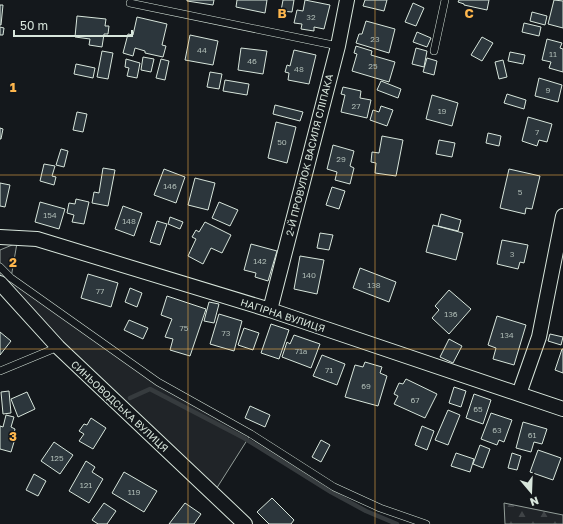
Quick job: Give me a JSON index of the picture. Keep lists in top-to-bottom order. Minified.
{"streets":{"street":["2-Й ПРОВУЛОК ВАСИЛЯ СЛІПАКА","НАГІРНА ВУЛИЦЯ","СИНЬОВОДСЬКА ВУЛИЦЯ"]},"crossings":[["2-Й ПРОВУЛОК ВАСИЛЯ СЛІПАКА","НАГІРНА ВУЛИЦЯ"]],"house_numbers":["32","23","44","11","46","25","48","9","27","19","7","50","29","146","5","154","148","3","142","140","138","77","136","75","73","134","71а","71","69","67","65","63","61","125","121","119"],"scale_bar":"50 m","north":"bottom","grid":{"columns":["B","C"],"rows":["1","2","3"]}}
